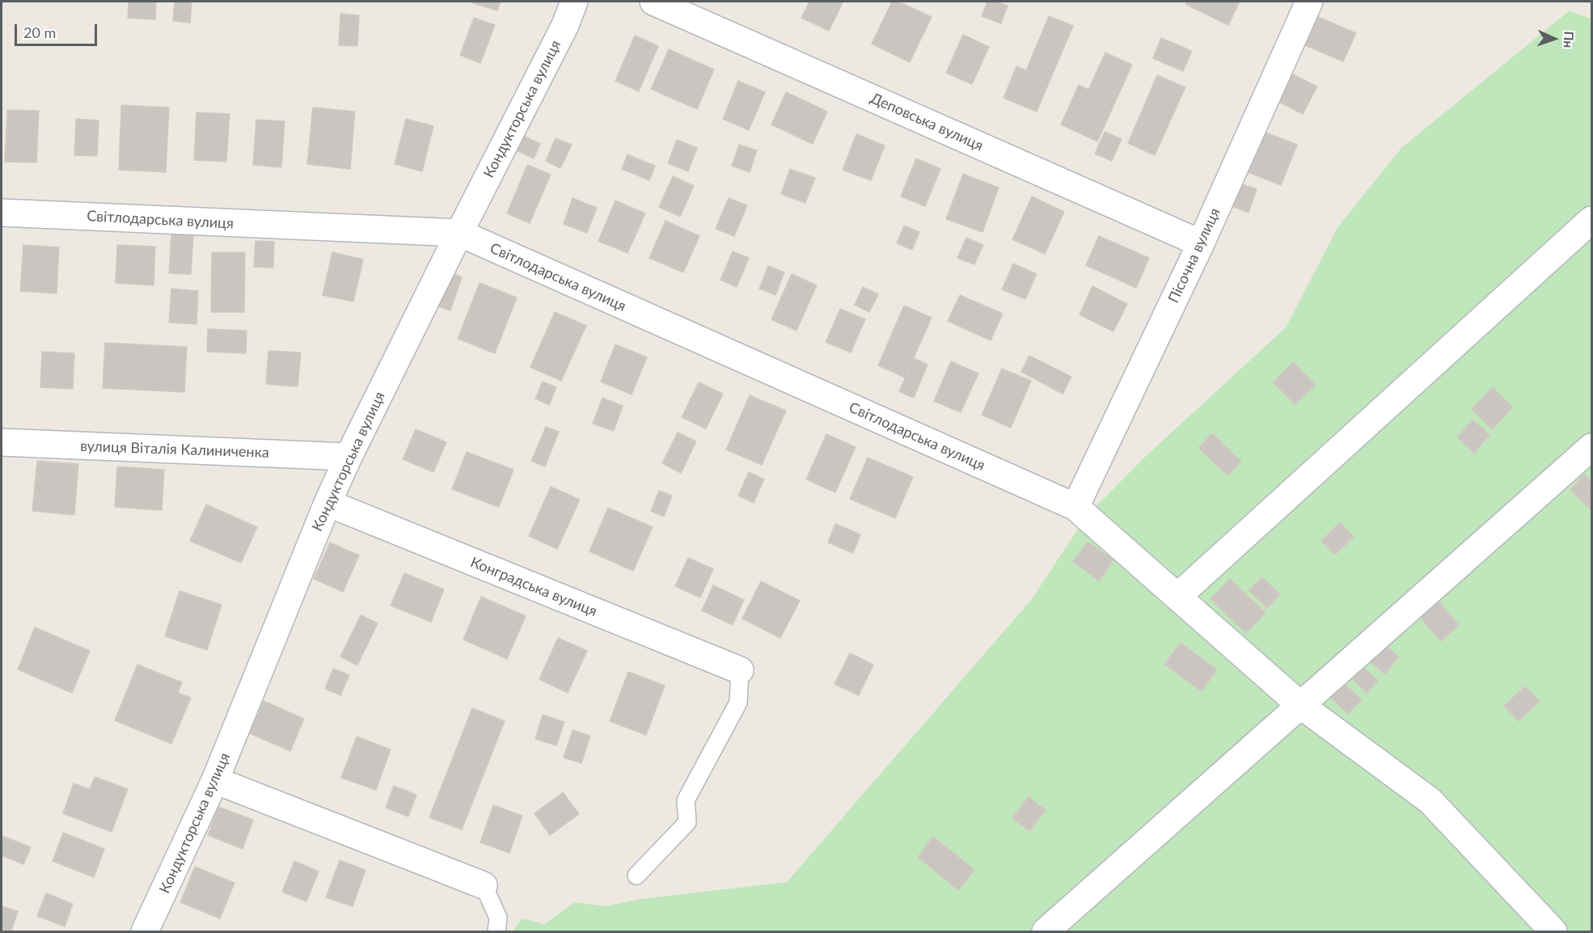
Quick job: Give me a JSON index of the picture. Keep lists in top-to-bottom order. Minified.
{"streets":{"street":["Кондукторська вулиця","Деповська вулиця","Світлодарська вулиця","Пісочна вулиця","вулиця Віталія Калиниченка","Конградська вулиця"]},"crossings":[["Кондукторська вулиця","Світлодарська вулиця"],["Кондукторська вулиця","вулиця Віталія Калиниченка"],["Кондукторська вулиця","Конградська вулиця"],["Деповська вулиця","Пісочна вулиця"],["Світлодарська вулиця","Пісочна вулиця"]],"scale_bar":"20 m","north":"right"}
